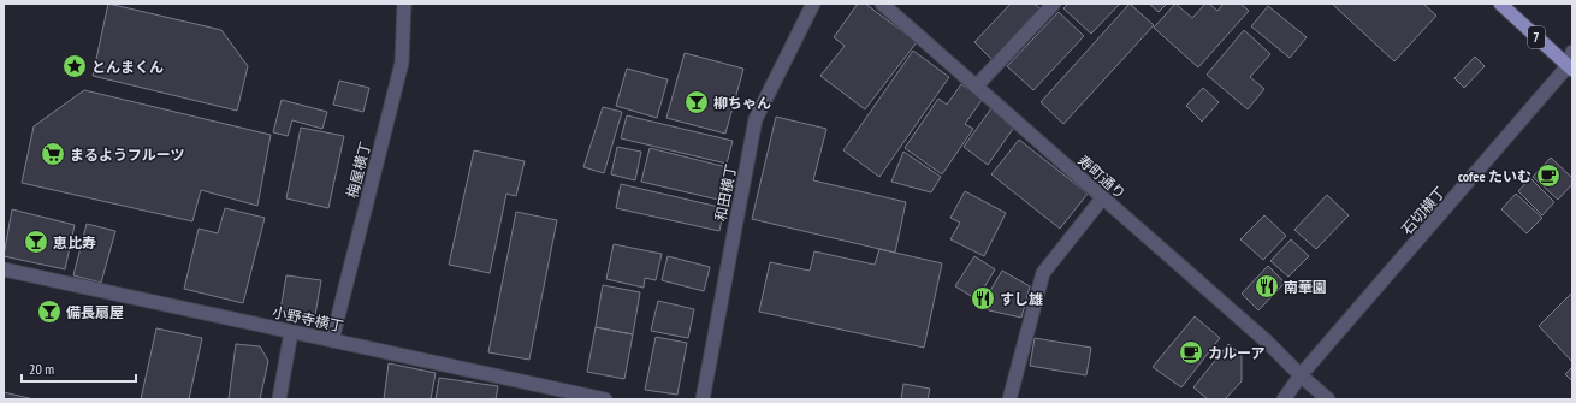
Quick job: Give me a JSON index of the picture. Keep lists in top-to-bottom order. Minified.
{"streets":{"main road":["7"],"street":["梅屋横丁","寿町通り","和田横丁","石切横丁","小野寺横丁"]},"crossings":[["7","石切横丁"],["梅屋横丁","小野寺横丁"],["寿町通り","石切横丁"]],"places":{"place":["とんまくん"],"bar":["柳ちゃん","恵比寿","備長扇屋"],"supermarket":["まるようフルーツ"],"cafe":["cofee たいむ","カルーア"],"restaurant":["南華園","すし雄"]},"scale_bar":"20 m"}
